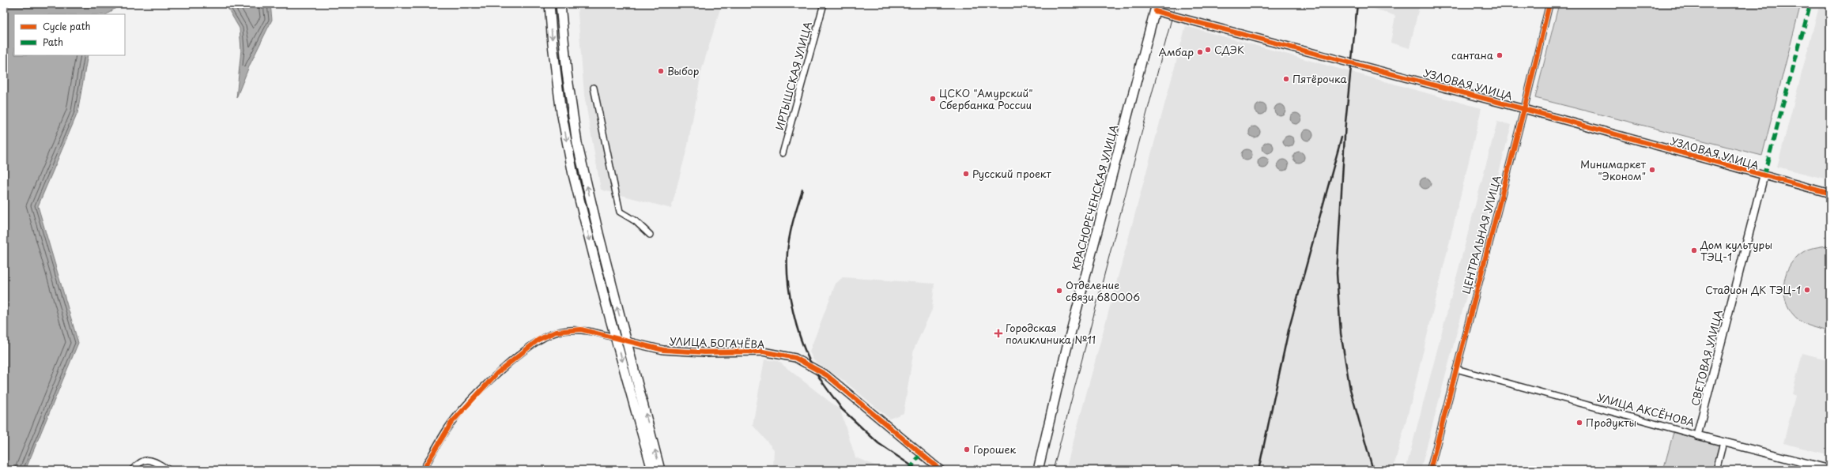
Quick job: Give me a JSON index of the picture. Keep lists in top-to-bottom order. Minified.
{"streets":{"main road":["КРАСНОРЕЧЕНСКАЯ УЛИЦА"],"street":["ИРТЫШСКАЯ УЛИЦА","УЗЛОВАЯ УЛИЦА","ЦЕНТРАЛЬНАЯ УЛИЦА","УЛИЦА БОГАЧЁВА","СВЕТОВАЯ УЛИЦА","УЛИЦА АКСЁНОВА"]},"crossings":[["УЗЛОВАЯ УЛИЦА","КРАСНОРЕЧЕНСКАЯ УЛИЦА"],["УЗЛОВАЯ УЛИЦА","ЦЕНТРАЛЬНАЯ УЛИЦА"],["УЗЛОВАЯ УЛИЦА","СВЕТОВАЯ УЛИЦА"],["ЦЕНТРАЛЬНАЯ УЛИЦА","УЛИЦА АКСЁНОВА"],["СВЕТОВАЯ УЛИЦА","УЛИЦА АКСЁНОВА"]],"places":{"other":["СДЭК","Амбар","сантана","Выбор","Пятёрочка","ЦСКО \"Амурский\" Сбербанка России","Минимаркет \"Эконом\"","Русский проект","Дом культуры ТЭЦ-1","Стадион ДК ТЭЦ-1","Отделение связи 680006","Продукты","Горошек"],"health":["Городская поликлиника №11"]},"legend":["Cycle path","Path"]}
